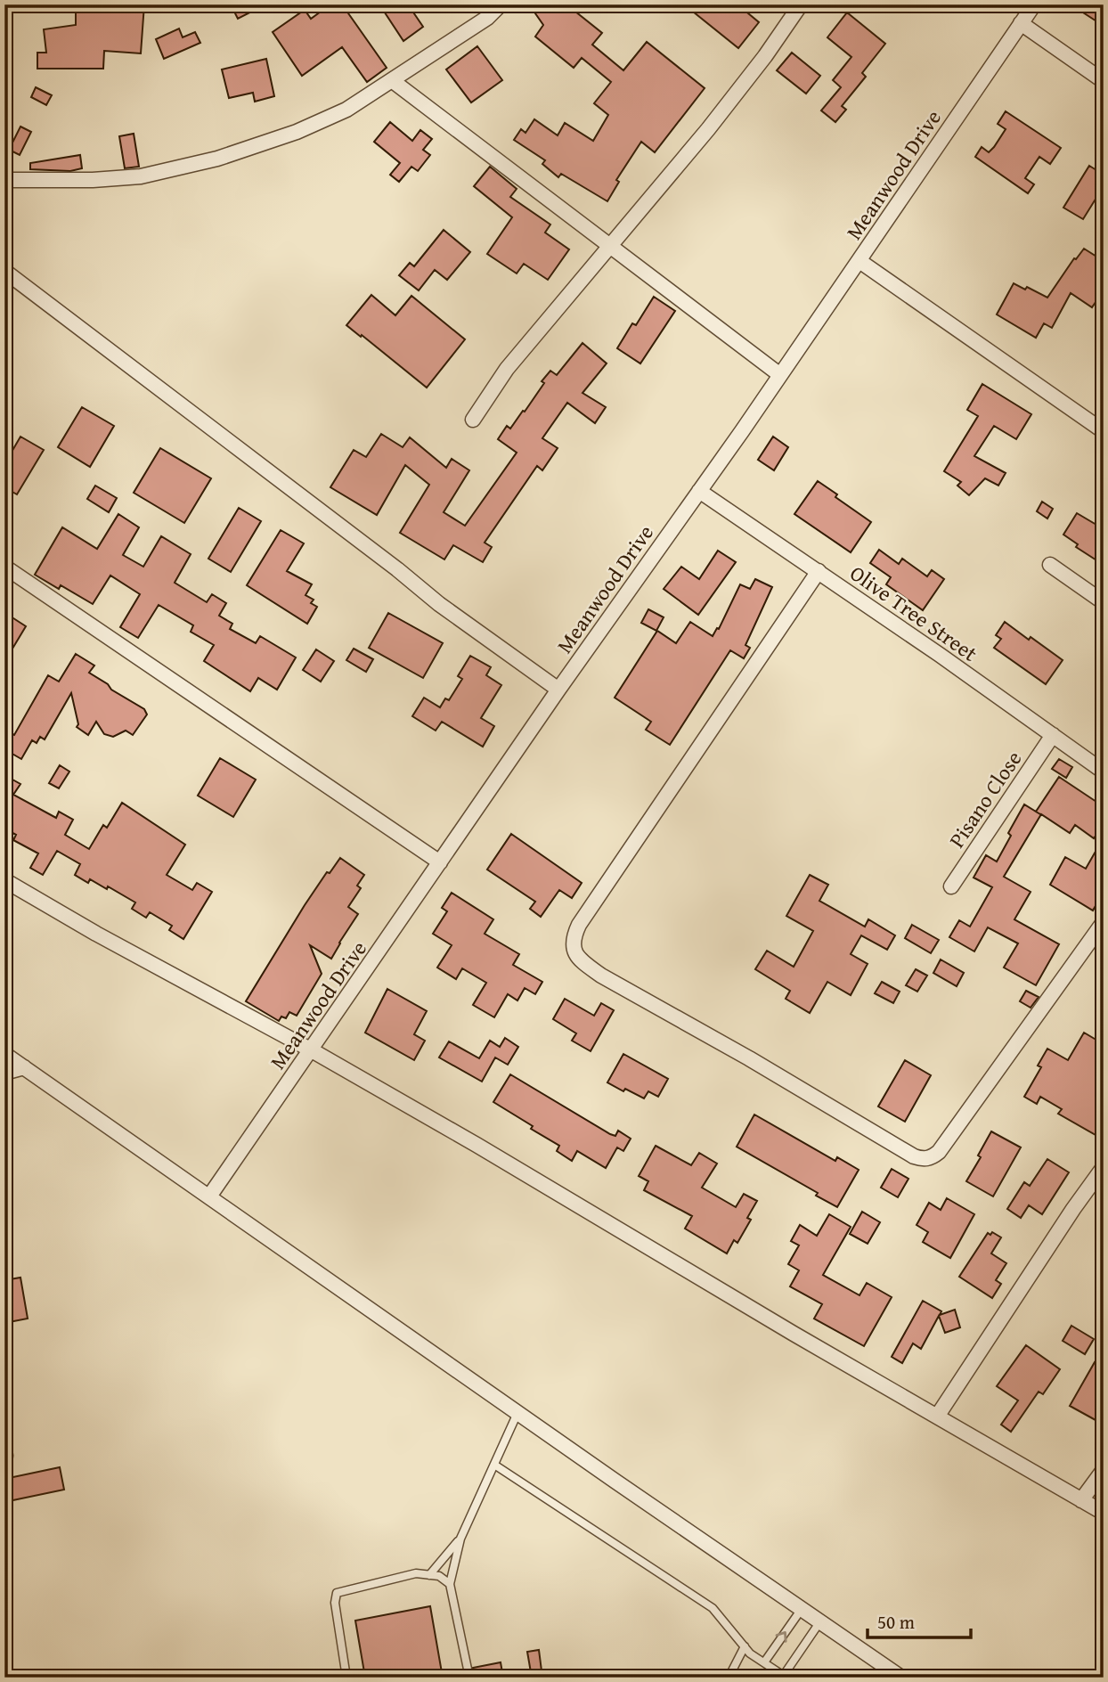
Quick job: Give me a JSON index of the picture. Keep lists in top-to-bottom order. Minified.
{"streets":{"street":["Meanwood Drive","Olive Tree Street","Pisano Close"]},"crossings":[["Meanwood Drive","Olive Tree Street"],["Olive Tree Street","Pisano Close"]],"scale_bar":"50 m"}
